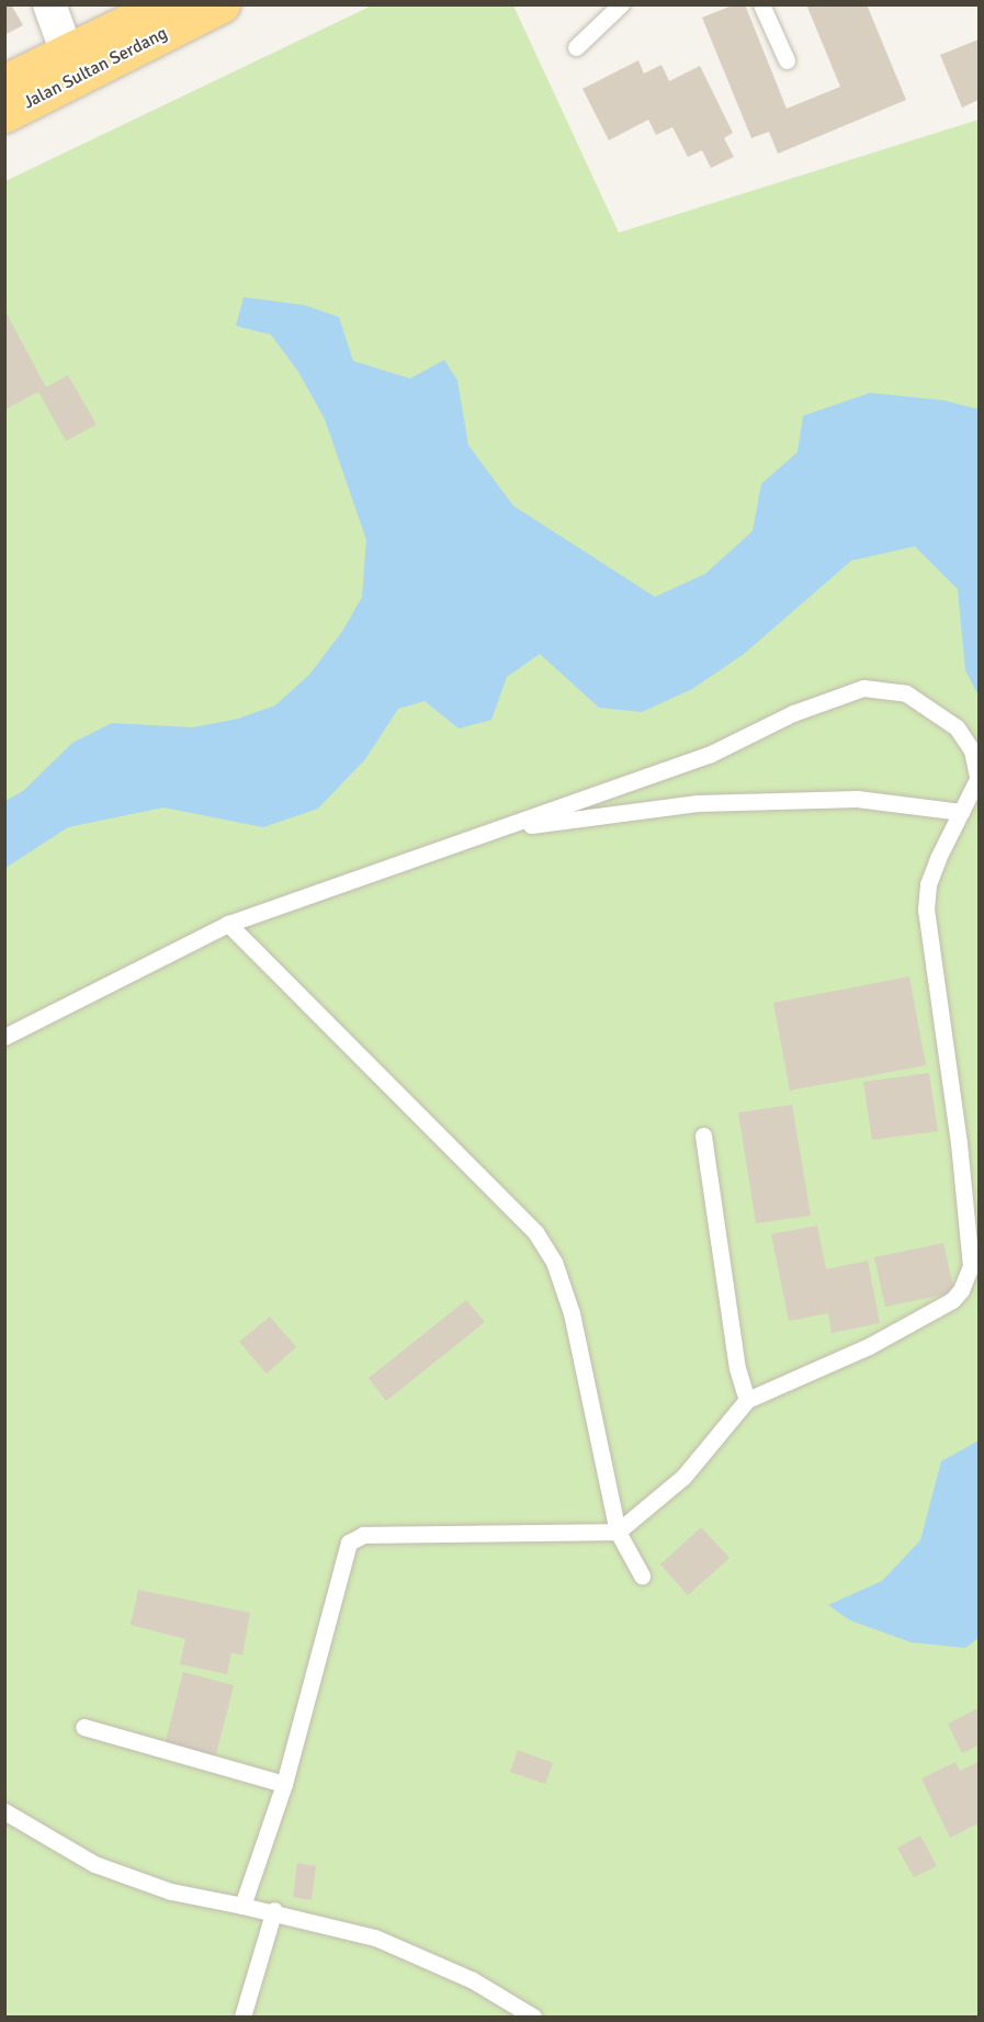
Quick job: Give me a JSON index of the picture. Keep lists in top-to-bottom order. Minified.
{"streets":{"highway":["Jalan Sultan Serdang"]}}
